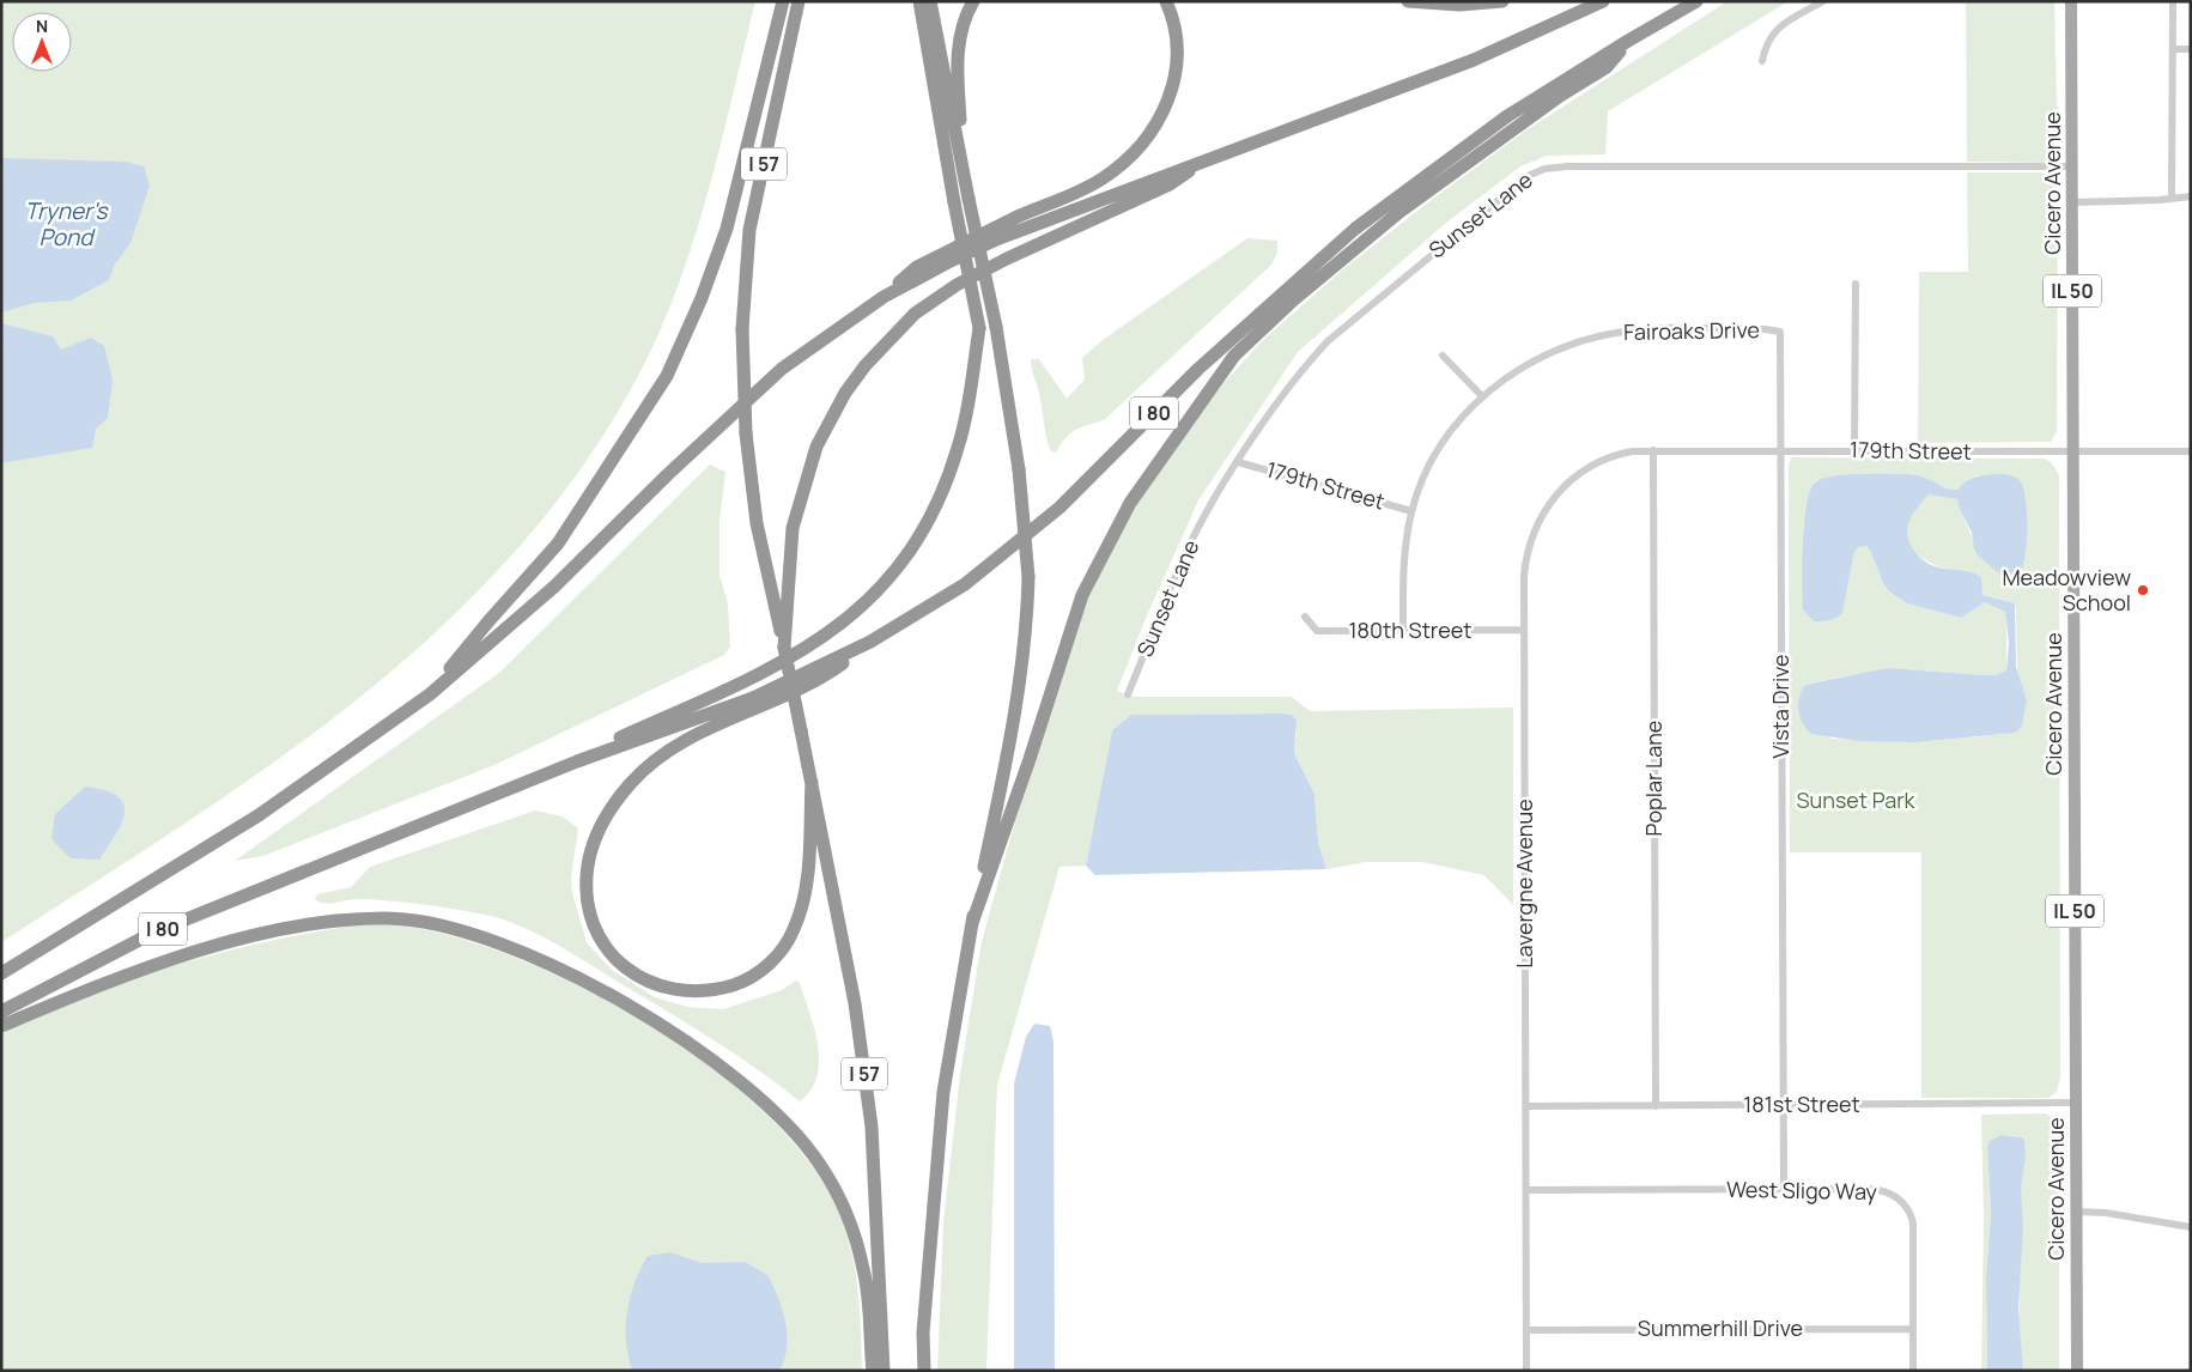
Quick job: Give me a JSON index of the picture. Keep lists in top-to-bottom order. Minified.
{"streets":{"highway":["I 57","I 80"],"main road":["Cicero Avenue","IL 50"],"street":["Sunset Lane","Fairoaks Drive","179th Street","180th Street","Vista Drive","Poplar Lane","Lavergne Avenue","181st Street","West Sligo Way","Summerhill Drive"]},"crossings":[["Cicero Avenue","Sunset Lane"],["Cicero Avenue","179th Street"],["Cicero Avenue","181st Street"],["Sunset Lane","179th Street"],["Fairoaks Drive","179th Street"],["Fairoaks Drive","180th Street"],["Fairoaks Drive","Vista Drive"],["179th Street","Vista Drive"],["179th Street","Poplar Lane"],["179th Street","Lavergne Avenue"],["180th Street","Lavergne Avenue"],["Vista Drive","181st Street"],["Vista Drive","West Sligo Way"],["Poplar Lane","181st Street"],["Lavergne Avenue","181st Street"],["Lavergne Avenue","West Sligo Way"],["Lavergne Avenue","Summerhill Drive"],["West Sligo Way","Summerhill Drive"]],"water":["Tryner's Pond"],"parks":["Sunset Park"],"places":["Meadowview School"],"north":"top"}
